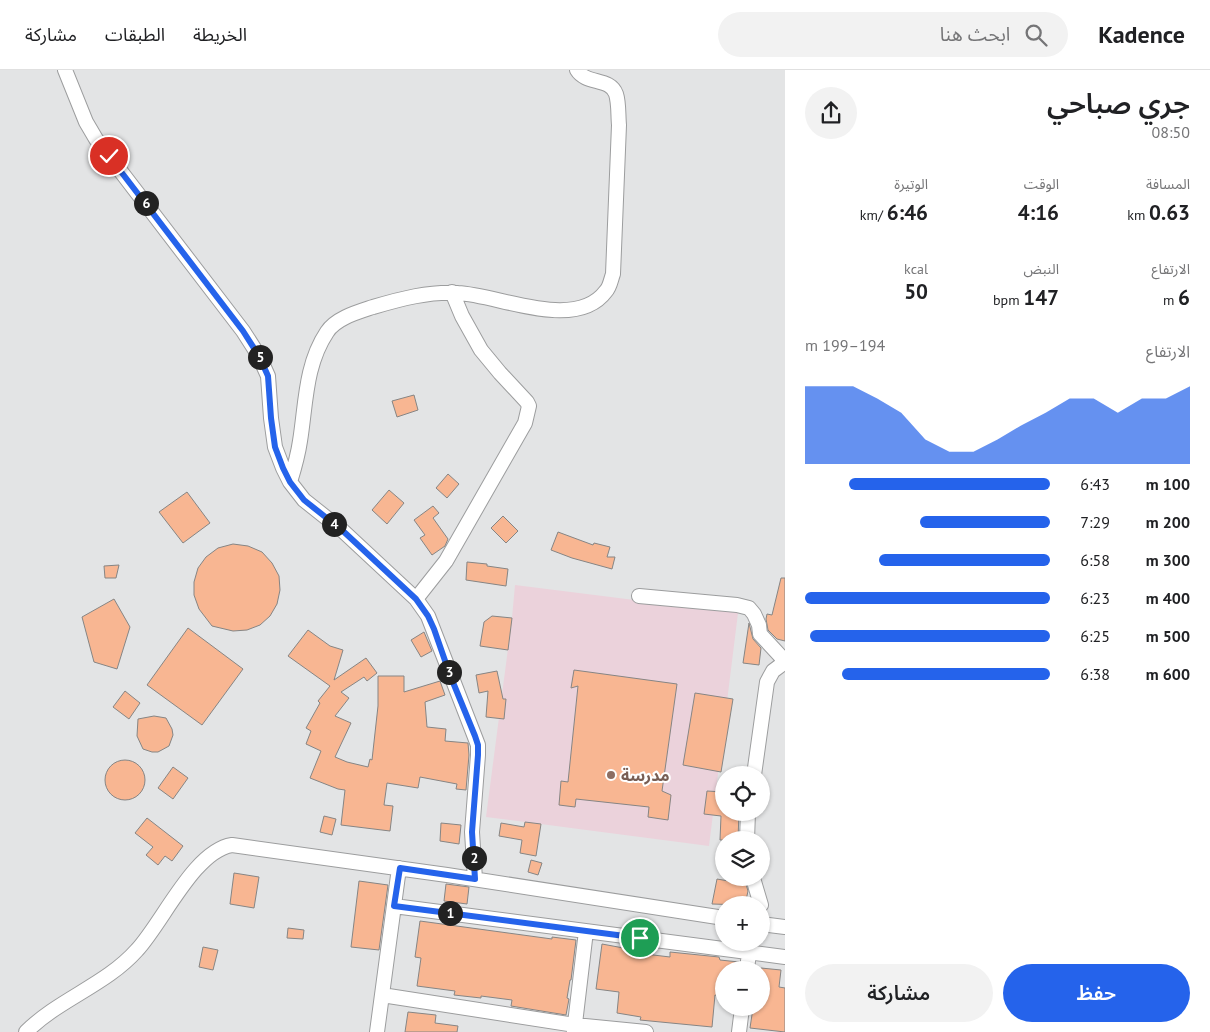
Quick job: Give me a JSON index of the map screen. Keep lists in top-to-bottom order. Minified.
{"places":["مدرسة"],"page":{"header":"Kadence","search":"ابحث هنا","nav":["الخريطة","الطبقات","مشاركة"],"heading":["جري صباحي","08:50"],"stats":[["المسافة","0.63 km"],["الوقت","4:16"],["الوتيرة","6:46 /km"],["الارتفاع","6 m"],["النبض","147 bpm"],["kcal","50"]],"pins":["6","5","4","3","2","1"],"chart":["الارتفاع","194–199 m"],"list":[{"name":"100 m","note":"6:43"},{"name":"200 m","note":"7:29"},{"name":"300 m","note":"6:58"},{"name":"400 m","note":"6:23"},{"name":"500 m","note":"6:25"},{"name":"600 m","note":"6:38"}],"map_buttons":["+","−"],"buttons":["حفظ","مشاركة"]}}
